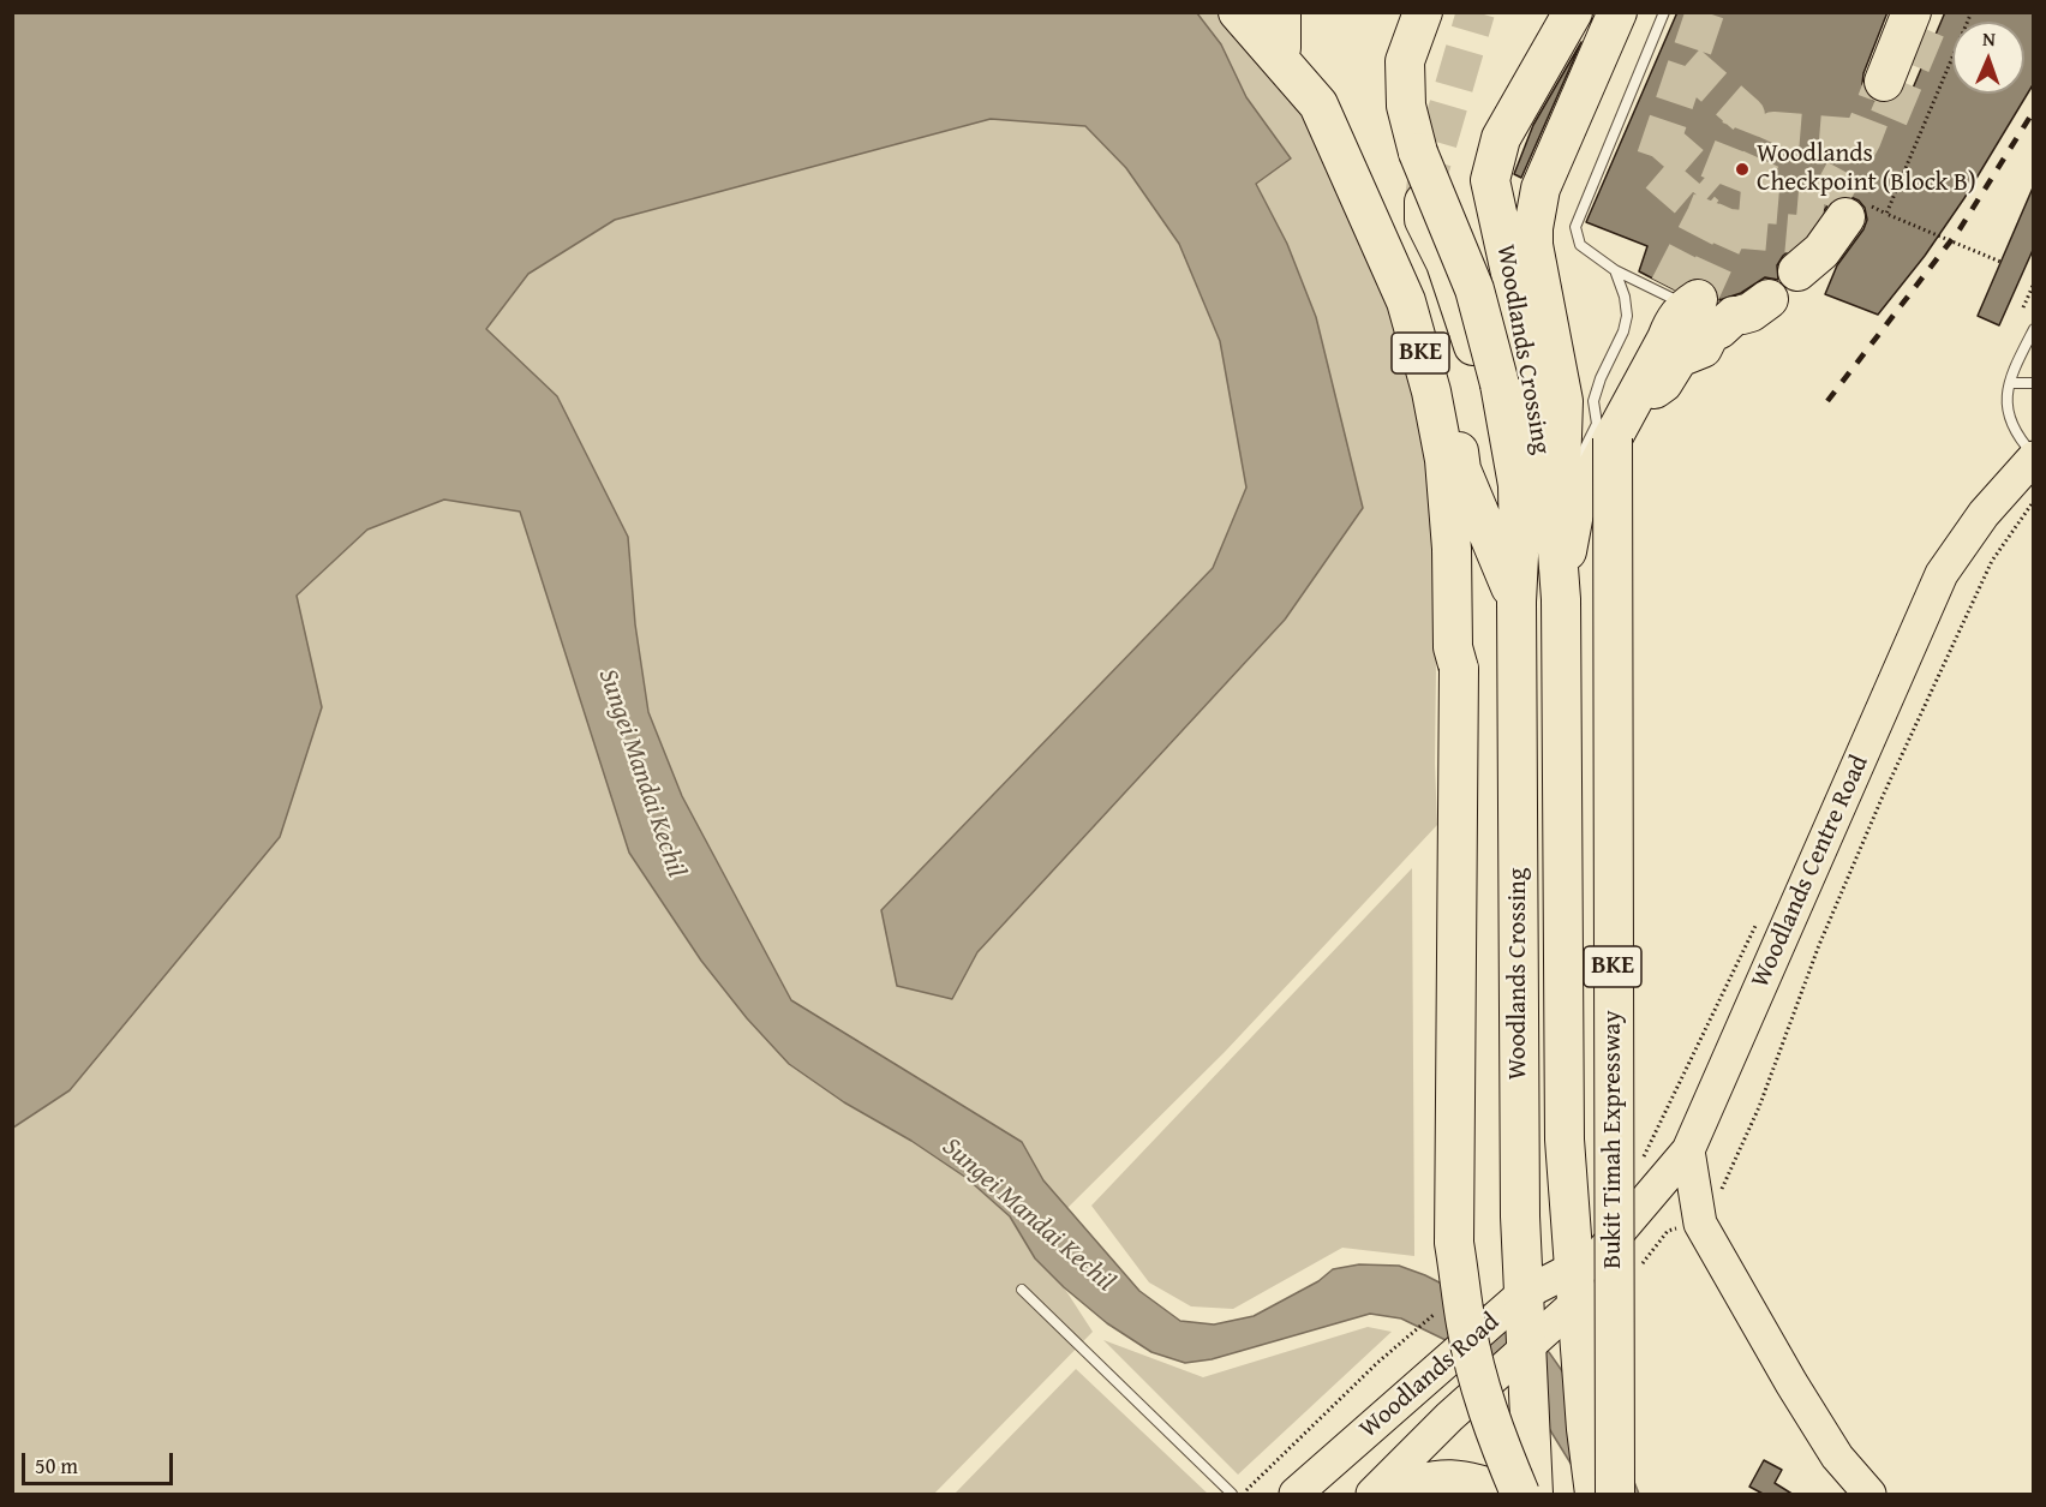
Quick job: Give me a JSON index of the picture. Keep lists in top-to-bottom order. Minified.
{"streets":{"highway":["Woodlands Crossing","BKE","Bukit Timah Expressway"],"main road":["Woodlands Centre Road","Woodlands Road"]},"crossings":[["Woodlands Crossing","BKE"],["Woodlands Crossing","Woodlands Centre Road"],["Woodlands Crossing","Bukit Timah Expressway"],["Woodlands Crossing","Woodlands Road"],["Woodlands Centre Road","Woodlands Road"]],"water":["Sungei Mandai Kechil"],"places":["Woodlands Checkpoint (Block B)"],"scale_bar":"50 m","north":"top"}
